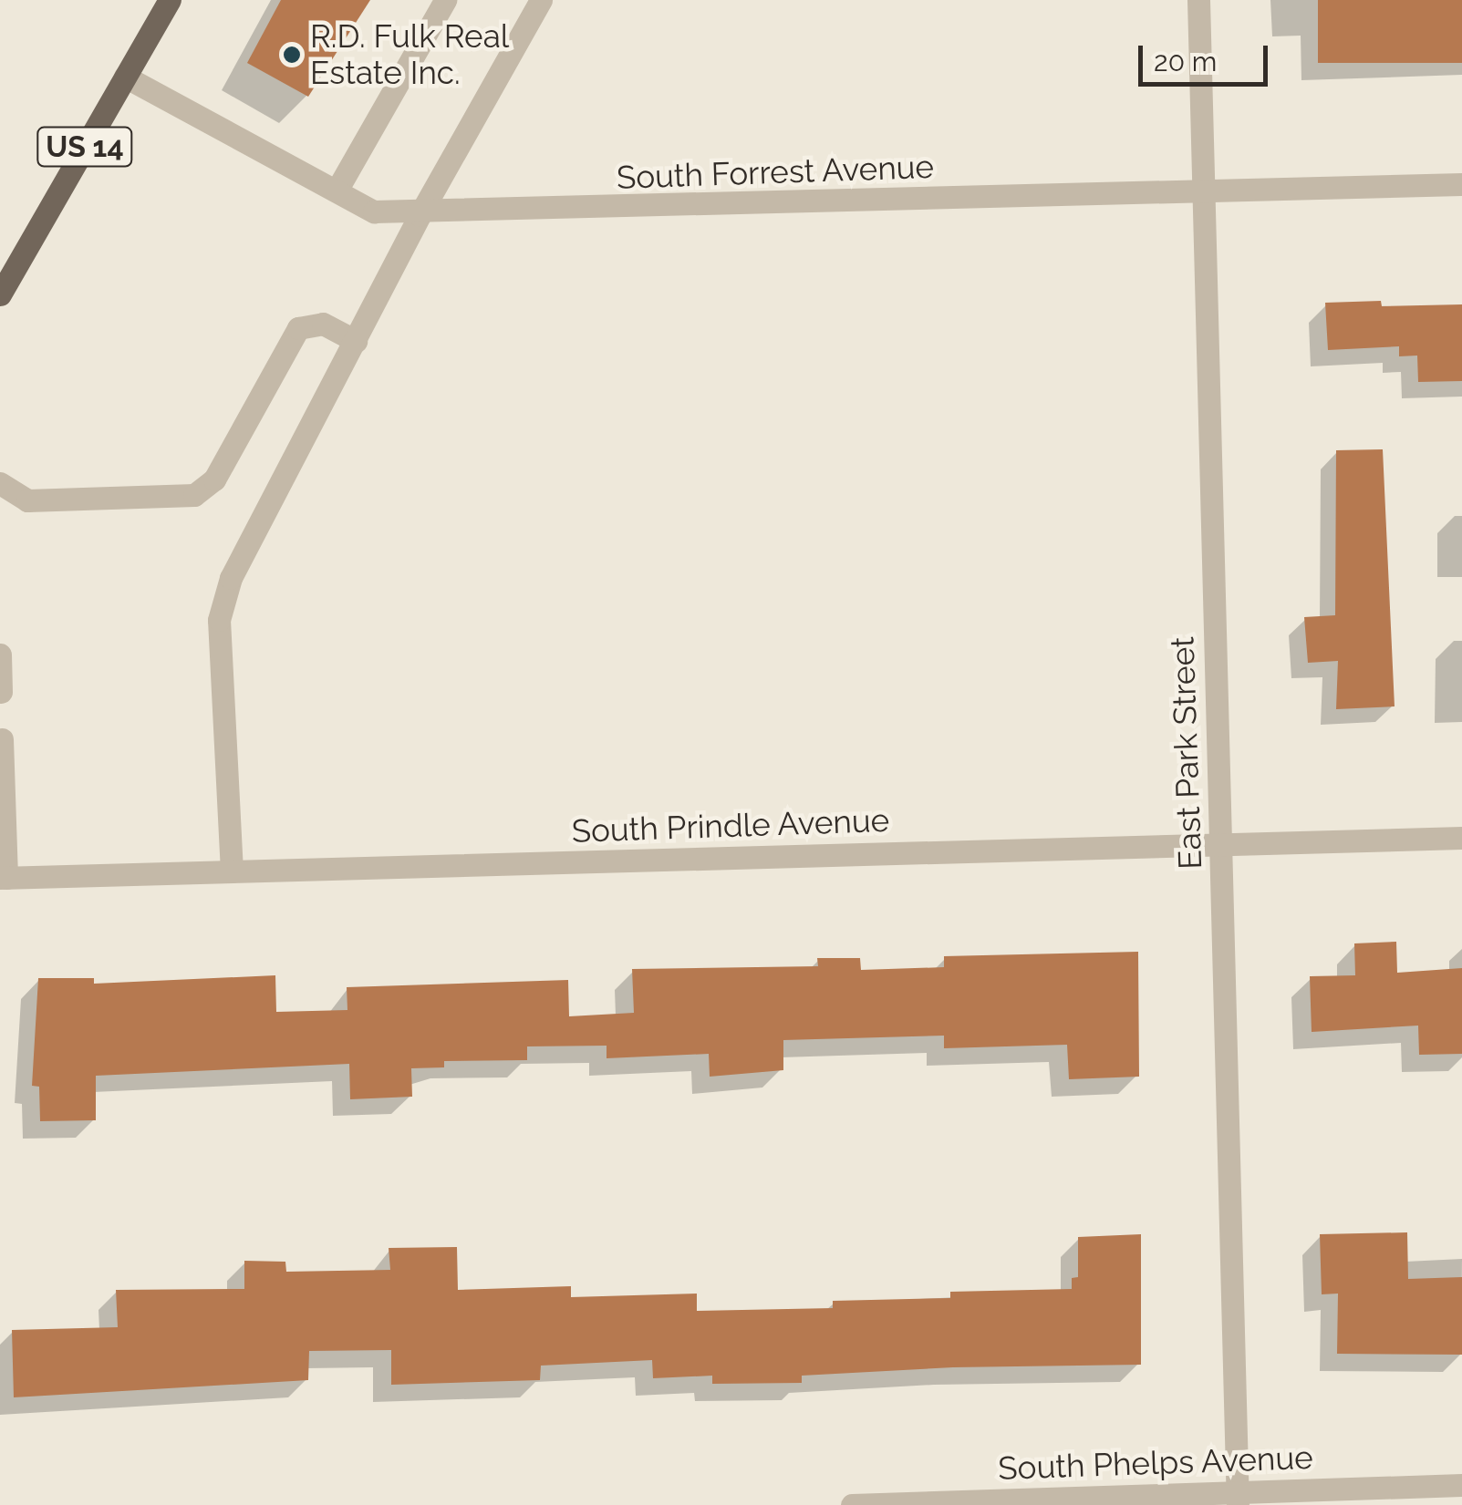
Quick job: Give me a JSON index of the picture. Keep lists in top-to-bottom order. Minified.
{"streets":{"main road":["US 14"],"street":["South Forrest Avenue","East Park Street","South Prindle Avenue","South Phelps Avenue"]},"crossings":[["US 14","South Forrest Avenue"],["South Forrest Avenue","East Park Street"],["East Park Street","South Prindle Avenue"],["East Park Street","South Phelps Avenue"]],"places":["R.D. Fulk Real Estate Inc."],"scale_bar":"20 m"}
